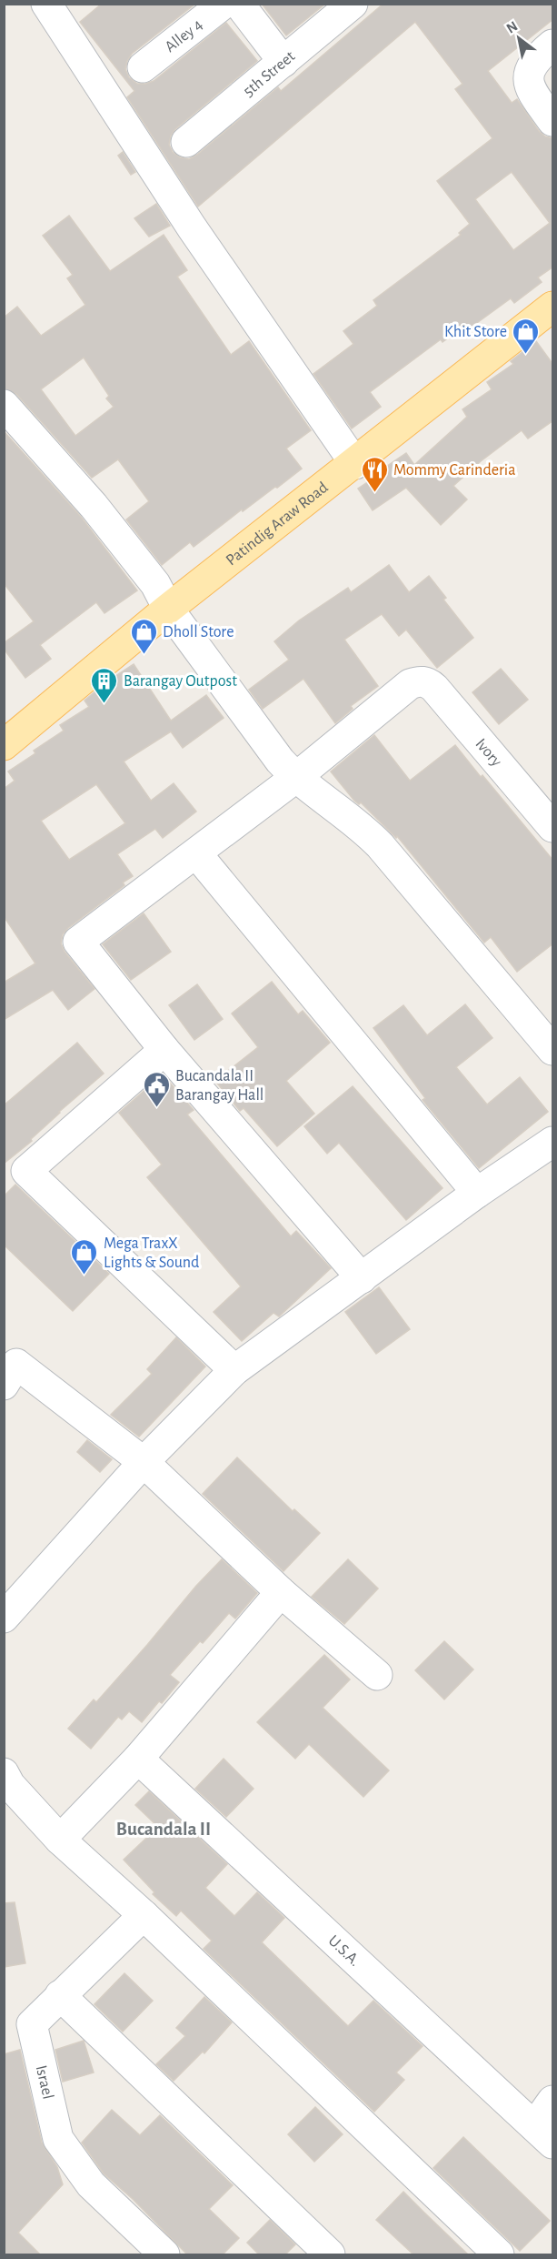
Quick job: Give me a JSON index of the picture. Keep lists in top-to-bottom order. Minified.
{"streets":{"main road":["Patindig Araw Road"],"street":["Alley 4","5th Street","Ivory","U.S.A.","Israel"]},"districts":["Bucandala II"],"places":{"shop":["Khit Store","Dholl Store","Mega TraxX Lights & Sound"],"restaurant":["Mommy Carinderia"],"building":["Barangay Outpost"],"public building":["Bucandala II Barangay Hall"]},"north":"top left"}
